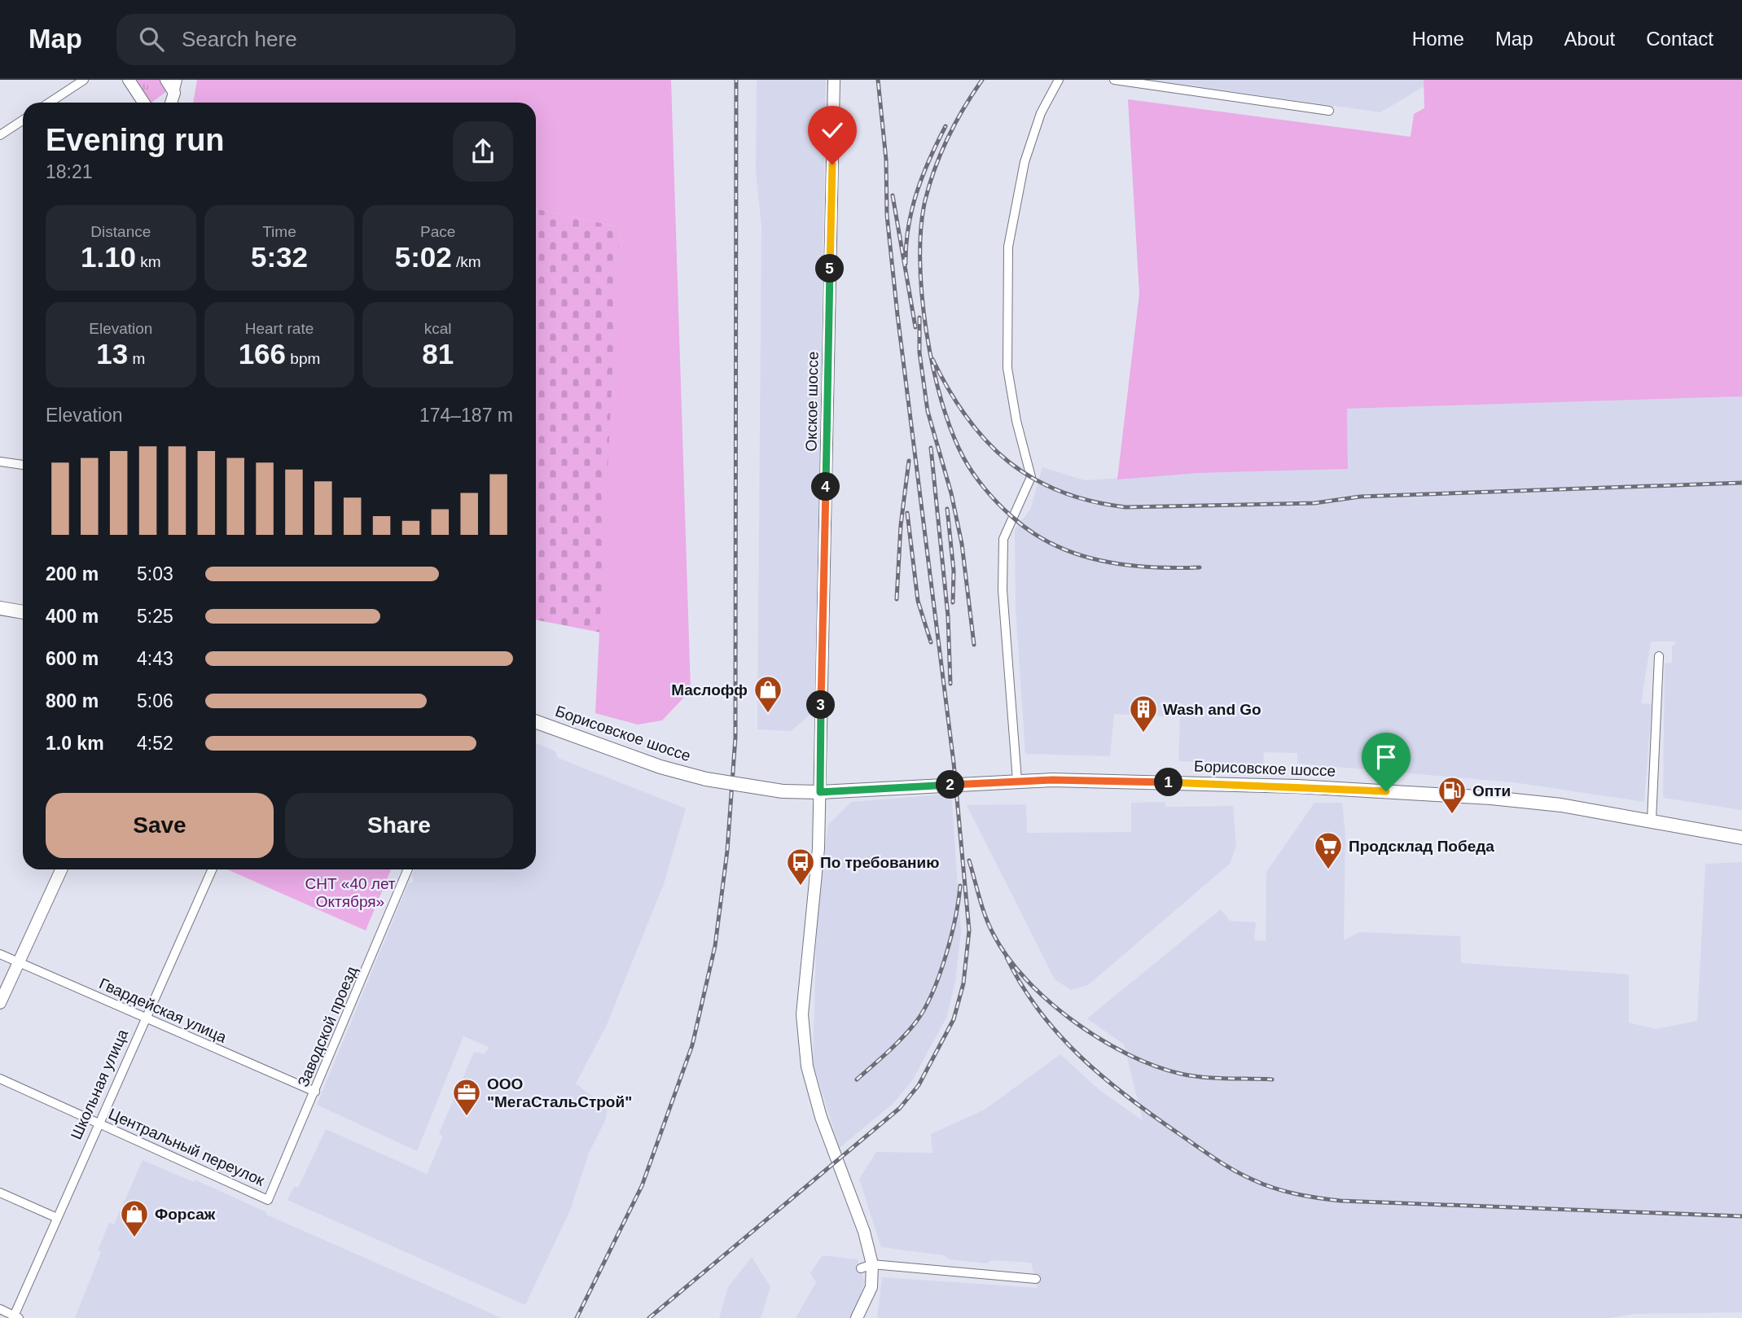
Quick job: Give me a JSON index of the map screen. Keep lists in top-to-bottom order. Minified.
{"streets":{"main road":["Борисовское шоссе"],"street":["Окское шоссе","Гвардейская улица","Заводской проезд","Школьная улица","Центральный переулок"]},"crossings":[["Окское шоссе","Борисовское шоссе"],["Гвардейская улица","Заводской проезд"],["Гвардейская улица","Школьная улица"],["Заводской проезд","Центральный переулок"],["Школьная улица","Центральный переулок"]],"parks":["СНТ «40 лет Октября»"],"places":{"shop":["Маслофф","Форсаж"],"building":["Wash and Go"],"fuel station":["Опти"],"supermarket":["Продсклад Победа"],"bus stop":["По требованию"],"office":["ООО \"МегаСтальСтрой\""]},"page":{"header":"Map","search":"Search here","nav":["Home","Map","About","Contact"],"heading":["Evening run","18:21"],"stats":[["Distance","1.10 km"],["Time","5:32"],["Pace","5:02 /km"],["Elevation","13 m"],["Heart rate","166 bpm"],["kcal","81"]],"pins":["5","4","3","1","2"],"chart":["Elevation","174–187 m"],"list":[{"name":"200 m","note":"5:03"},{"name":"400 m","note":"5:25"},{"name":"600 m","note":"4:43"},{"name":"800 m","note":"5:06"},{"name":"1.0 km","note":"4:52"}],"buttons":["Save","Share"]}}
